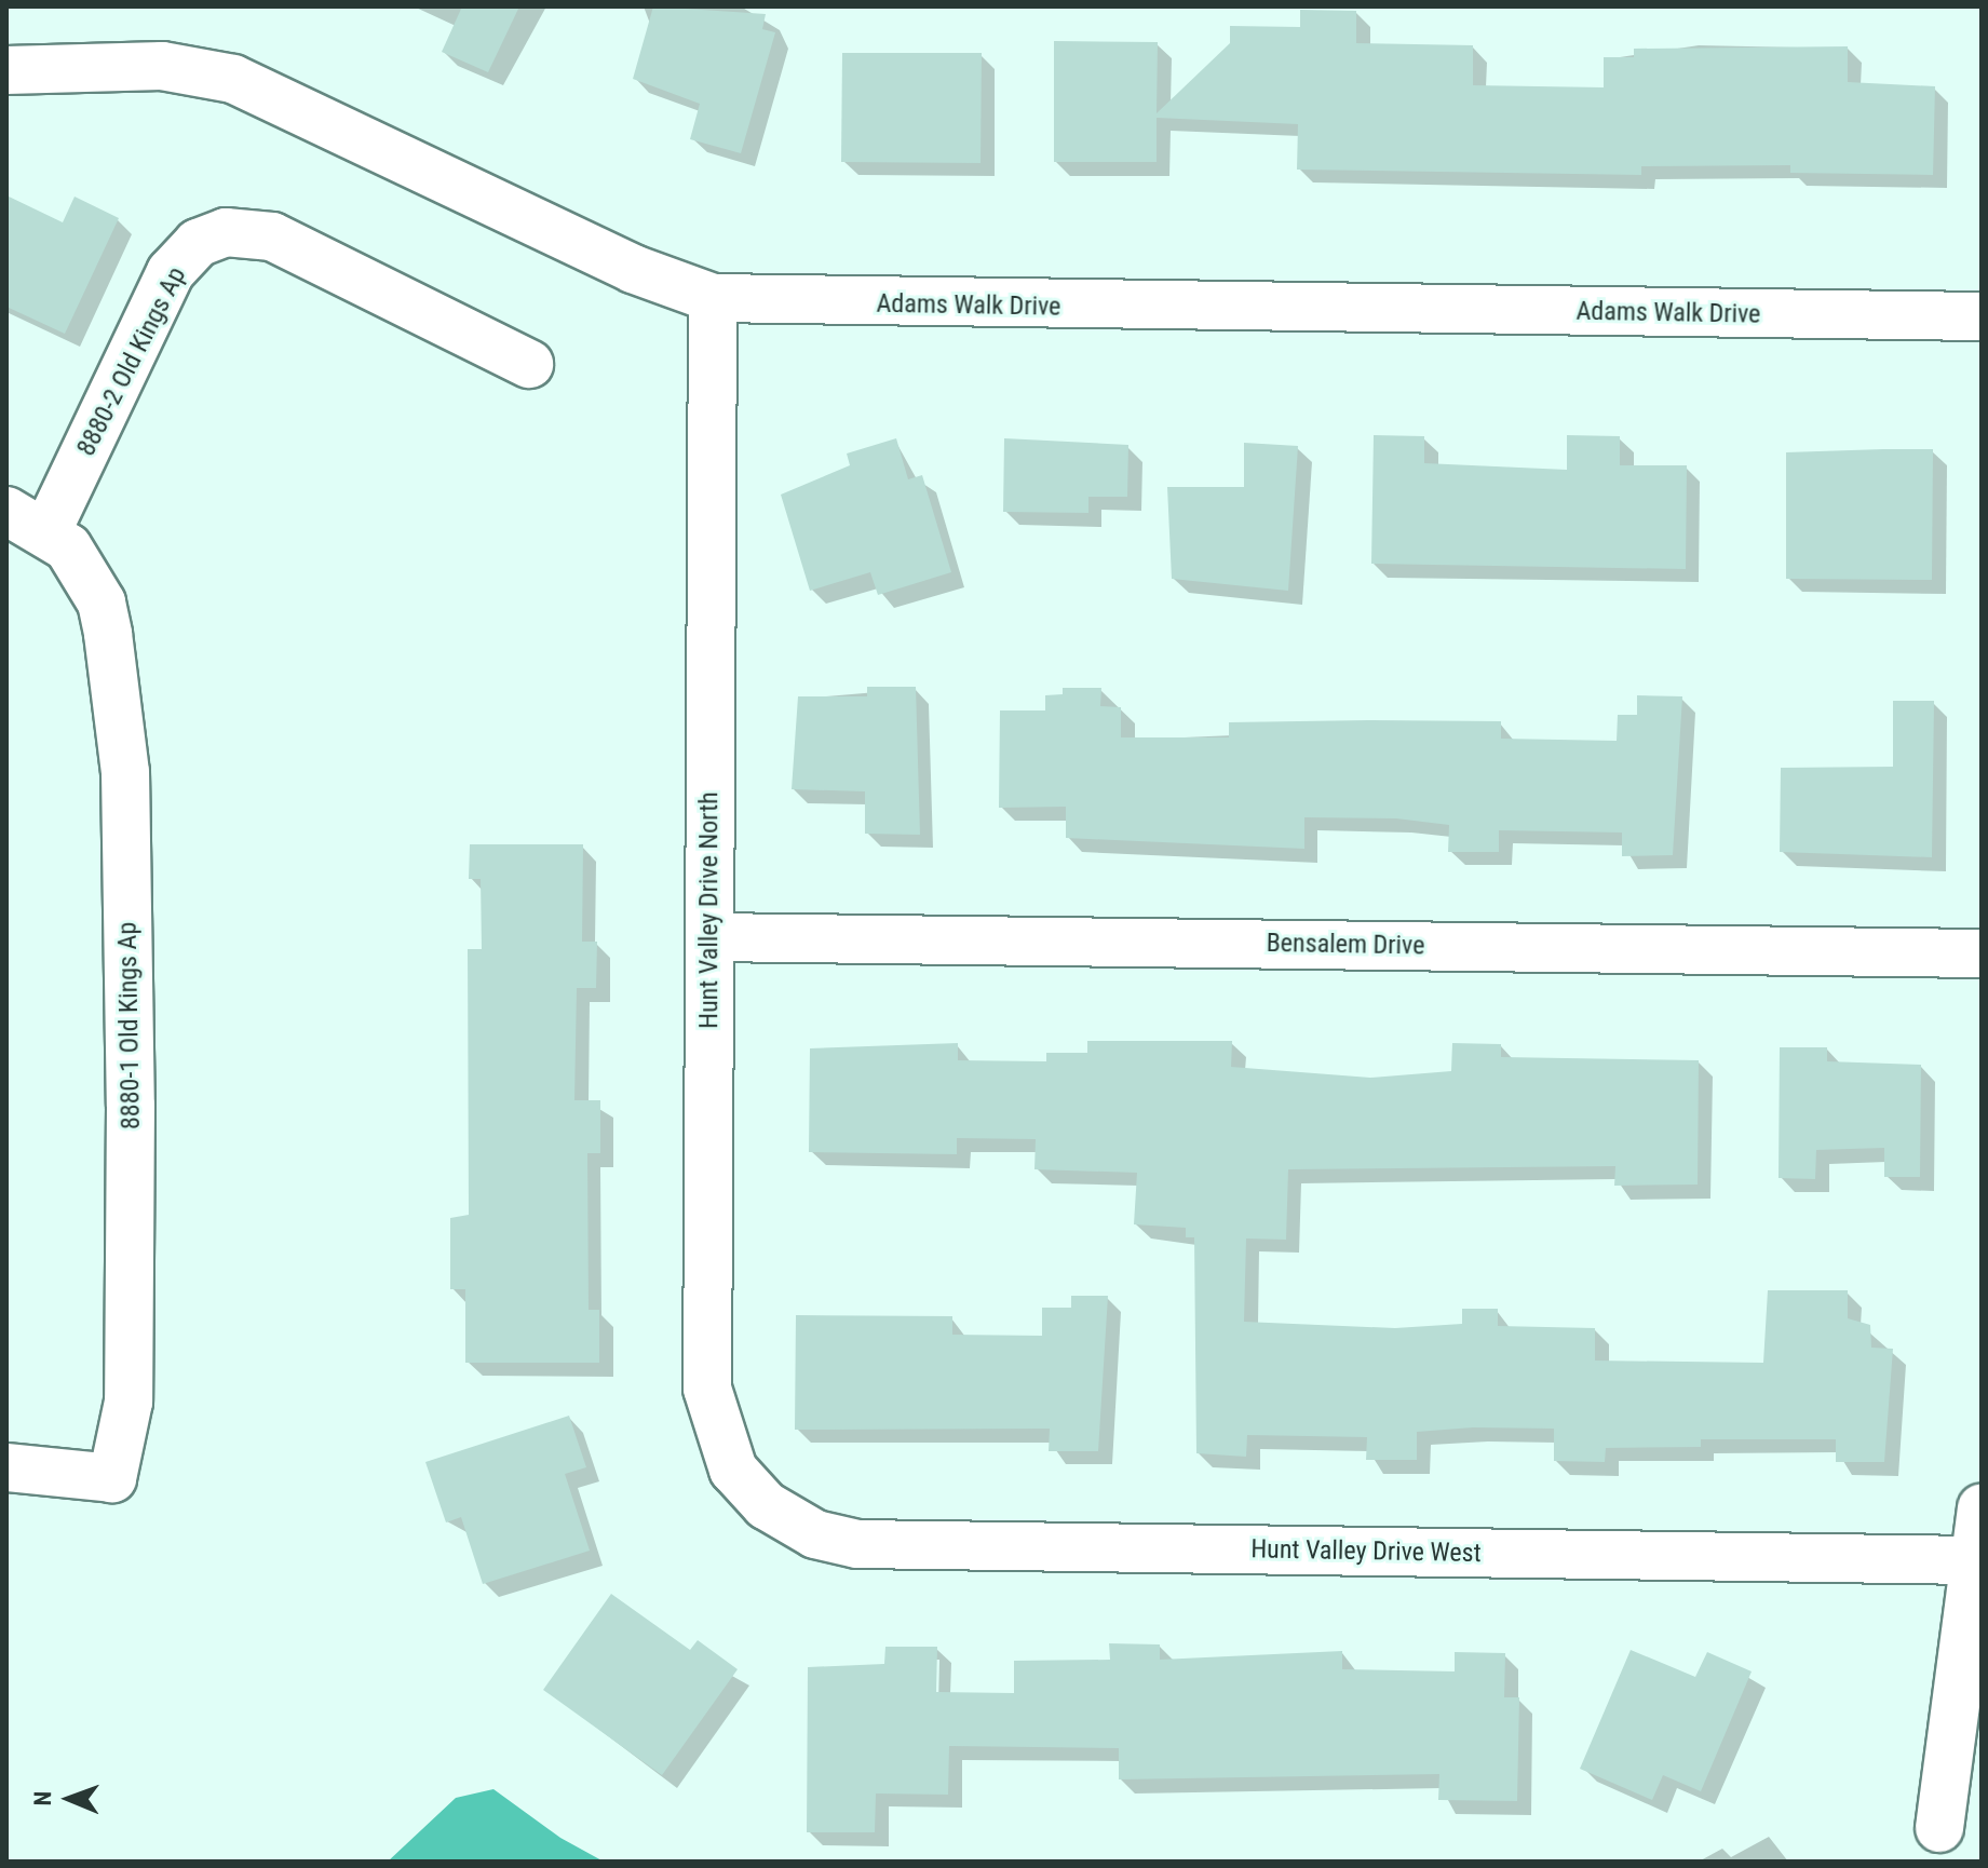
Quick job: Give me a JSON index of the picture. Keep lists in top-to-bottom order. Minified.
{"streets":{"street":["Adams Walk Drive","8880-2 Old Kings Ap","Hunt Valley Drive North","Bensalem Drive","8880-1 Old Kings Ap","Hunt Valley Drive West"]},"crossings":[["Adams Walk Drive","Hunt Valley Drive North"],["8880-2 Old Kings Ap","8880-1 Old Kings Ap"],["Hunt Valley Drive North","Bensalem Drive"],["Hunt Valley Drive North","Hunt Valley Drive West"]],"north":"left"}
